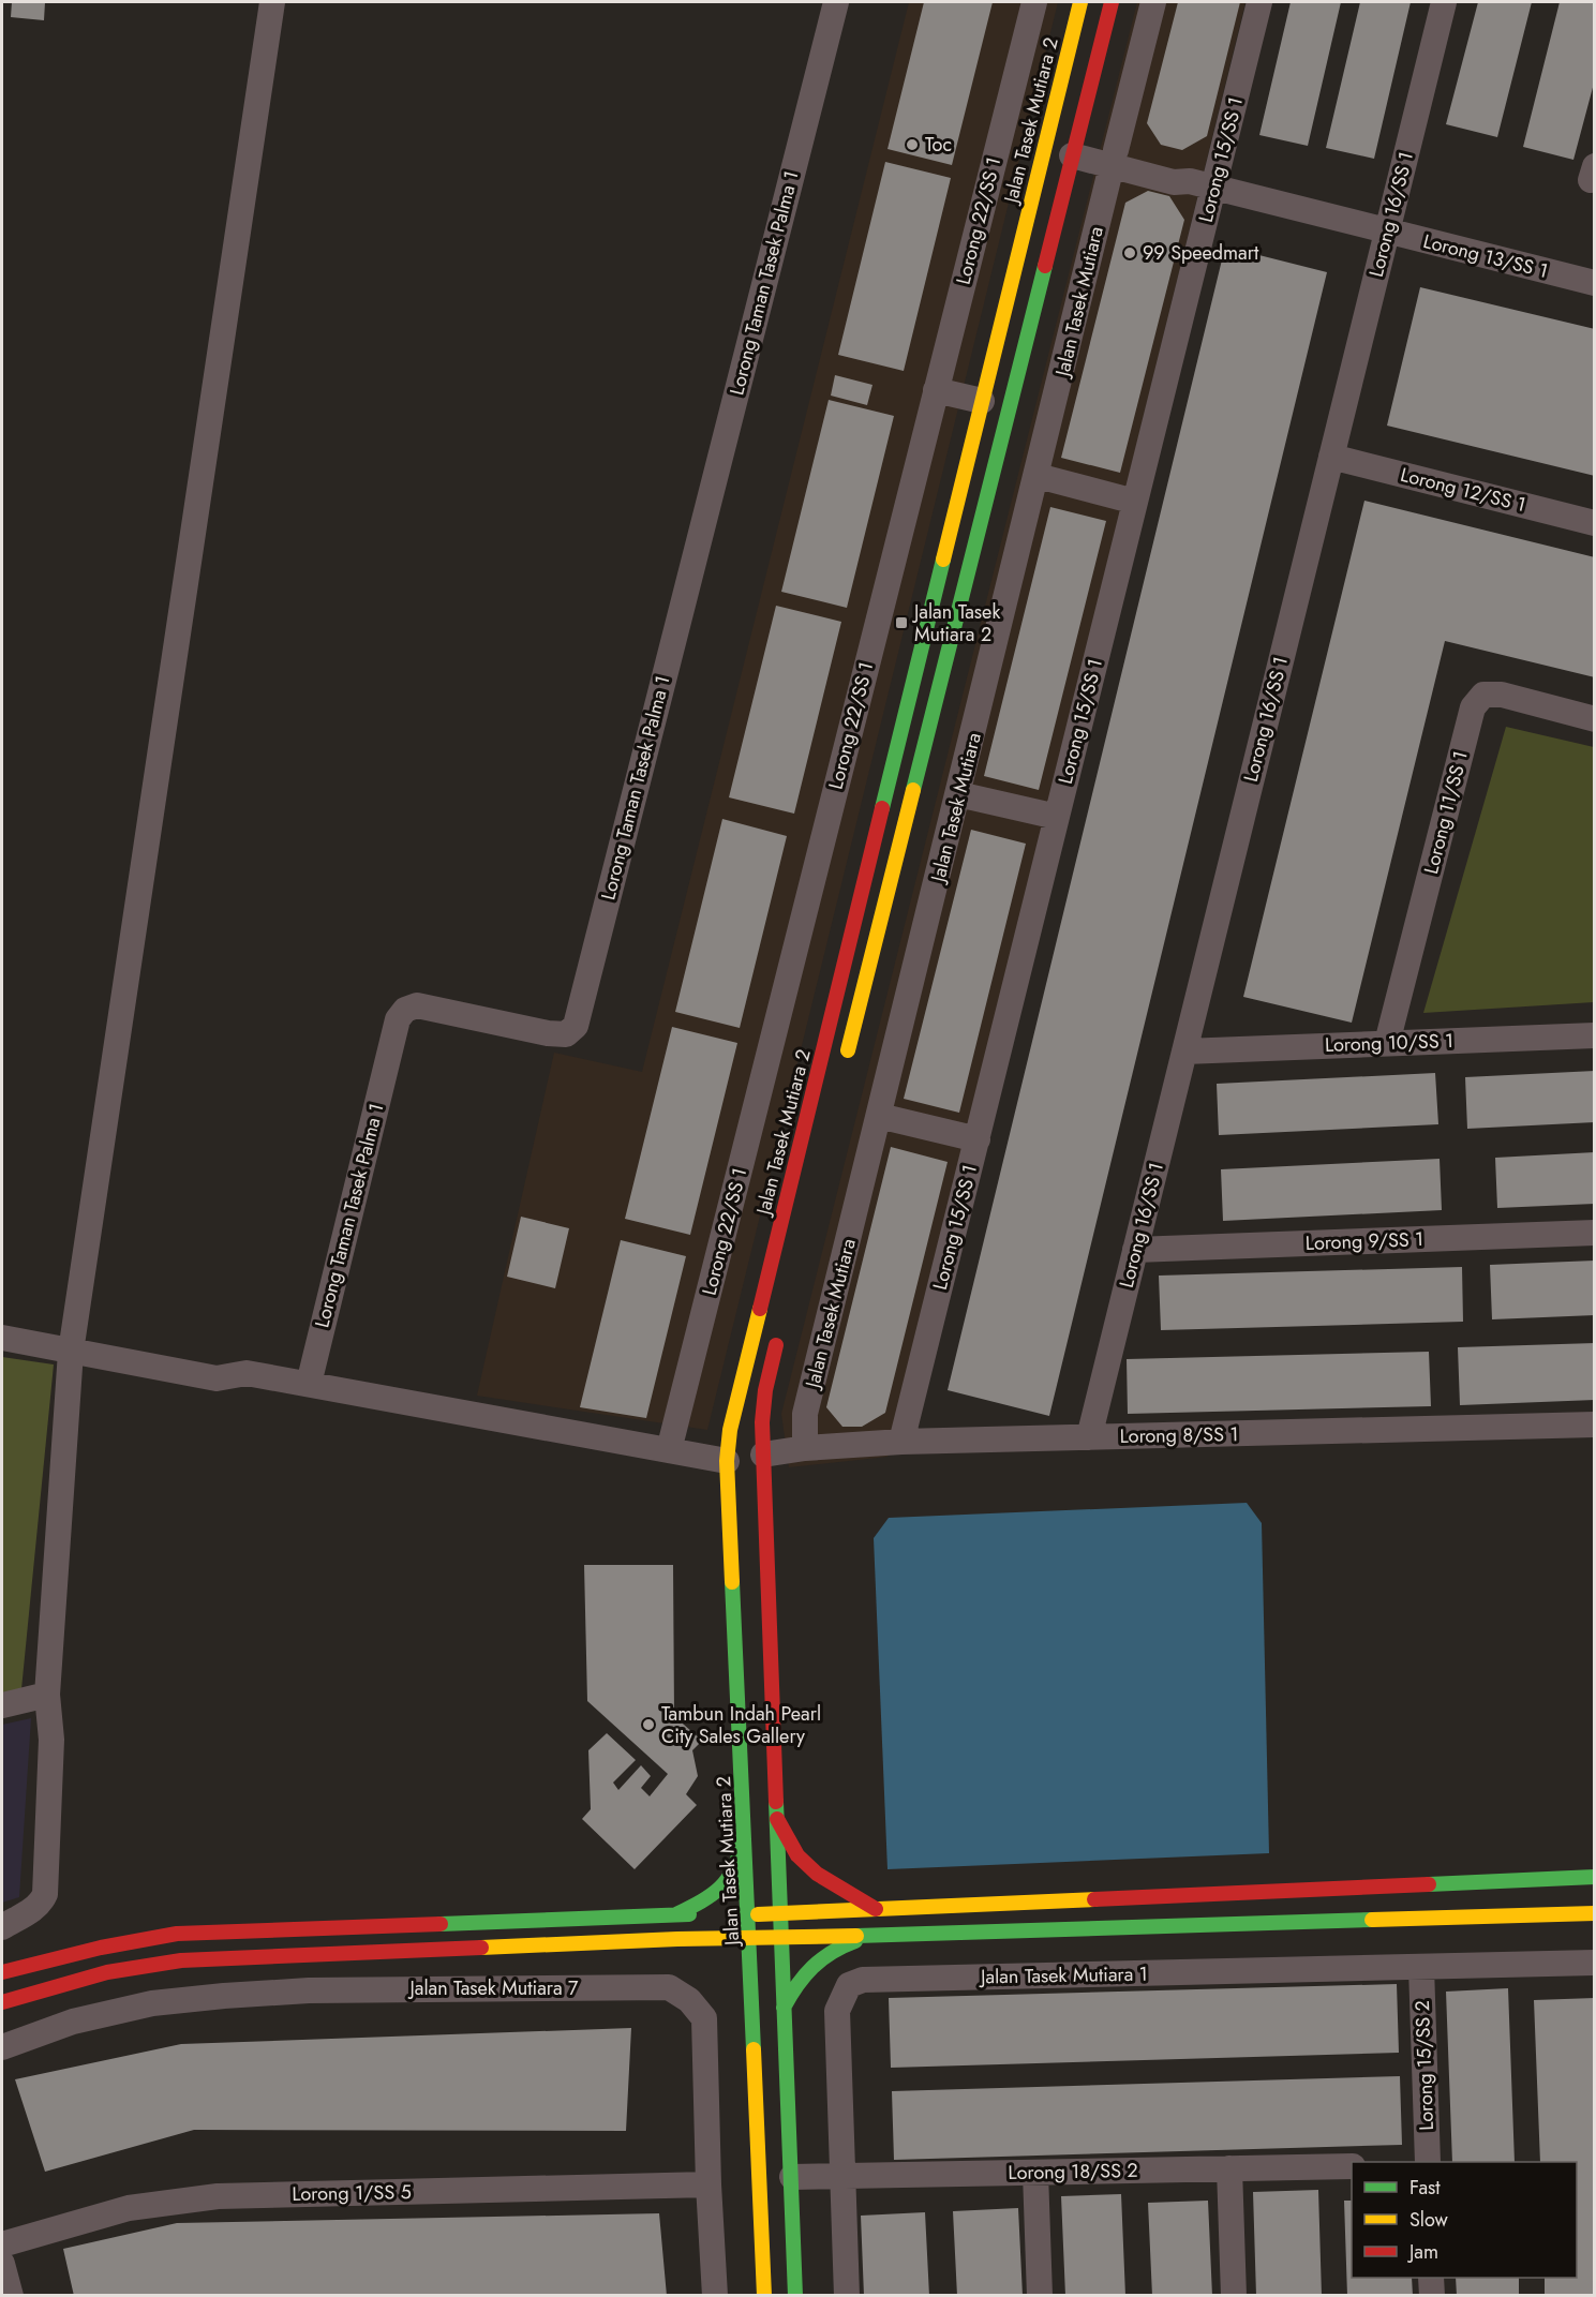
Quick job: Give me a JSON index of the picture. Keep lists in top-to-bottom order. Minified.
{"streets":{"street":["Jalan Tasek Mutiara 2","Lorong 15/SS 1","Lorong 16/SS 1","Lorong 22/SS 1","Lorong 13/SS 1","Lorong Taman Tasek Palma 1","Jalan Tasek Mutiara","Lorong 12/SS 1","Lorong 11/SS 1","Lorong 10/SS 1","Lorong 9/SS 1","Lorong 8/SS 1","Jalan Tasek Mutiara 1","Jalan Tasek Mutiara 7","Lorong 15/SS 2","Lorong 18/SS 2","Lorong 1/SS 5"]},"crossings":[["Jalan Tasek Mutiara 2","Jalan Tasek Mutiara 7"],["Lorong 15/SS 1","Lorong 13/SS 1"],["Lorong 15/SS 1","Lorong 8/SS 1"],["Lorong 16/SS 1","Lorong 13/SS 1"],["Lorong 16/SS 1","Lorong 12/SS 1"],["Lorong 16/SS 1","Lorong 10/SS 1"],["Lorong 16/SS 1","Lorong 9/SS 1"],["Lorong 16/SS 1","Lorong 8/SS 1"],["Lorong 13/SS 1","Jalan Tasek Mutiara"],["Jalan Tasek Mutiara","Lorong 8/SS 1"],["Lorong 11/SS 1","Lorong 10/SS 1"],["Jalan Tasek Mutiara 1","Lorong 15/SS 2"],["Jalan Tasek Mutiara 1","Lorong 18/SS 2"],["Jalan Tasek Mutiara 7","Lorong 1/SS 5"]],"places":{"other":["Toc","99 Speedmart","Tambun Indah Pearl City Sales Gallery"],"transit":["Jalan Tasek Mutiara 2"]},"legend":["Fast","Slow","Jam"]}
